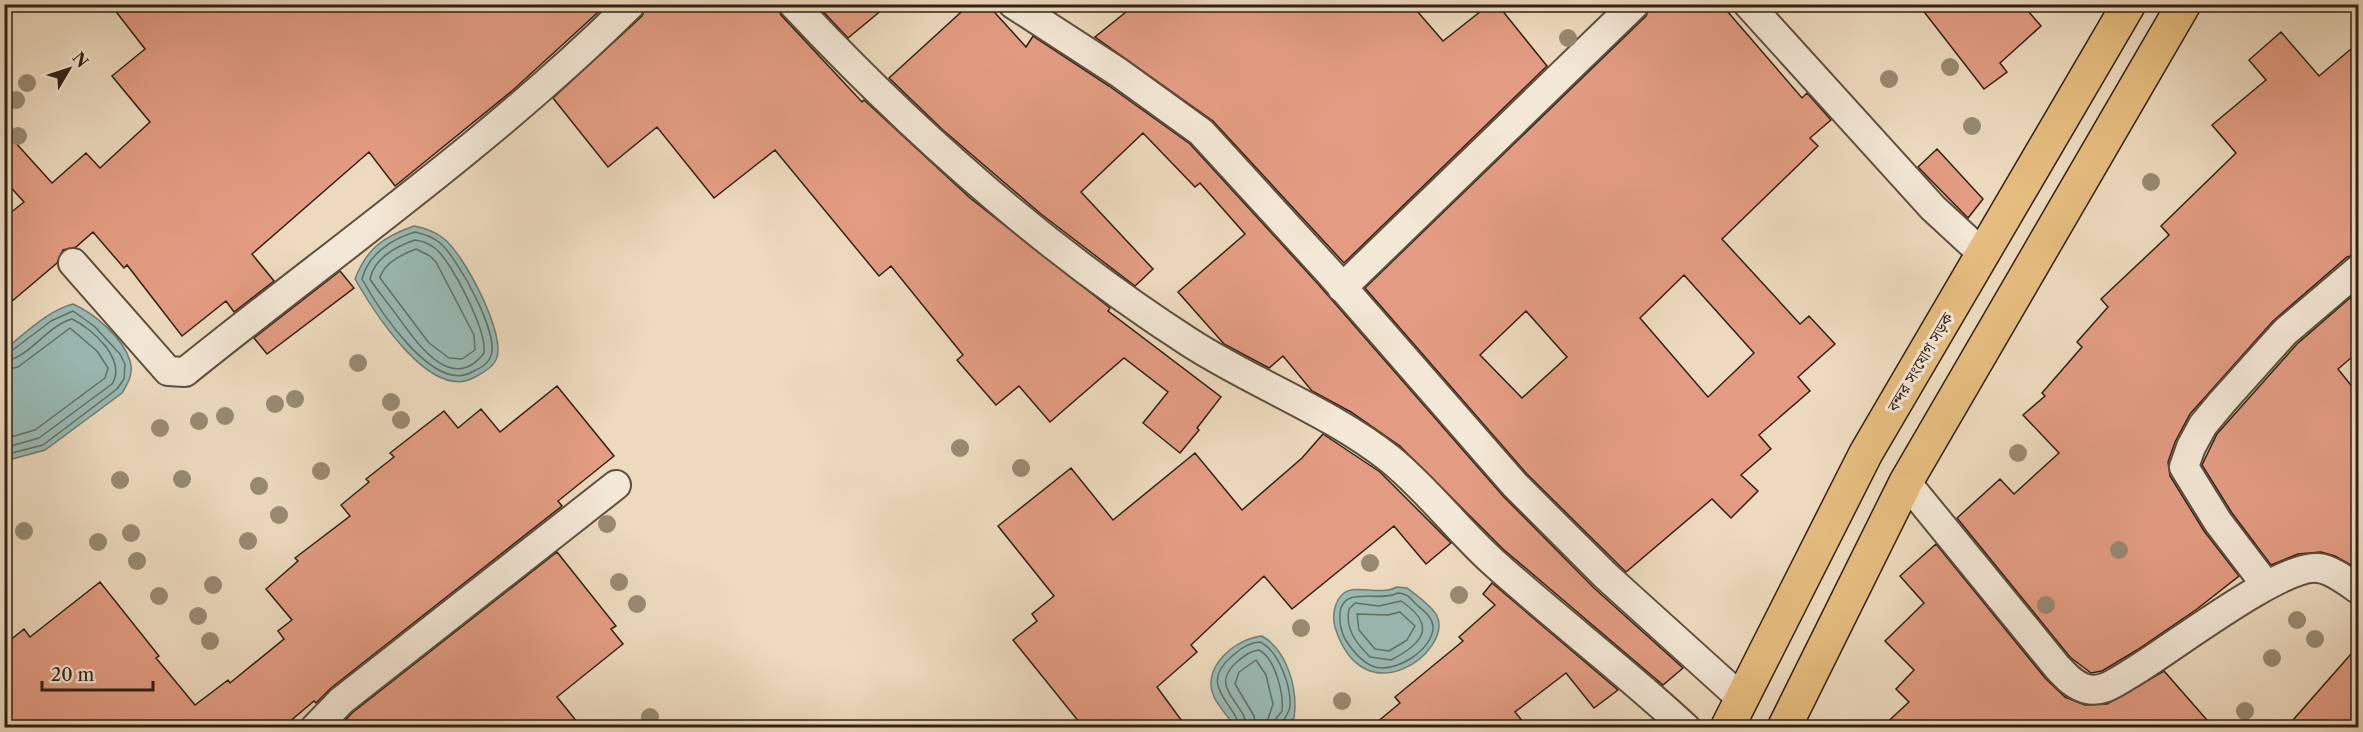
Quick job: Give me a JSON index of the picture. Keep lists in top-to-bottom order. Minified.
{"streets":{"highway":["বন্দর সংযোগ সড়ক"]},"scale_bar":"20 m","north":"top right"}
